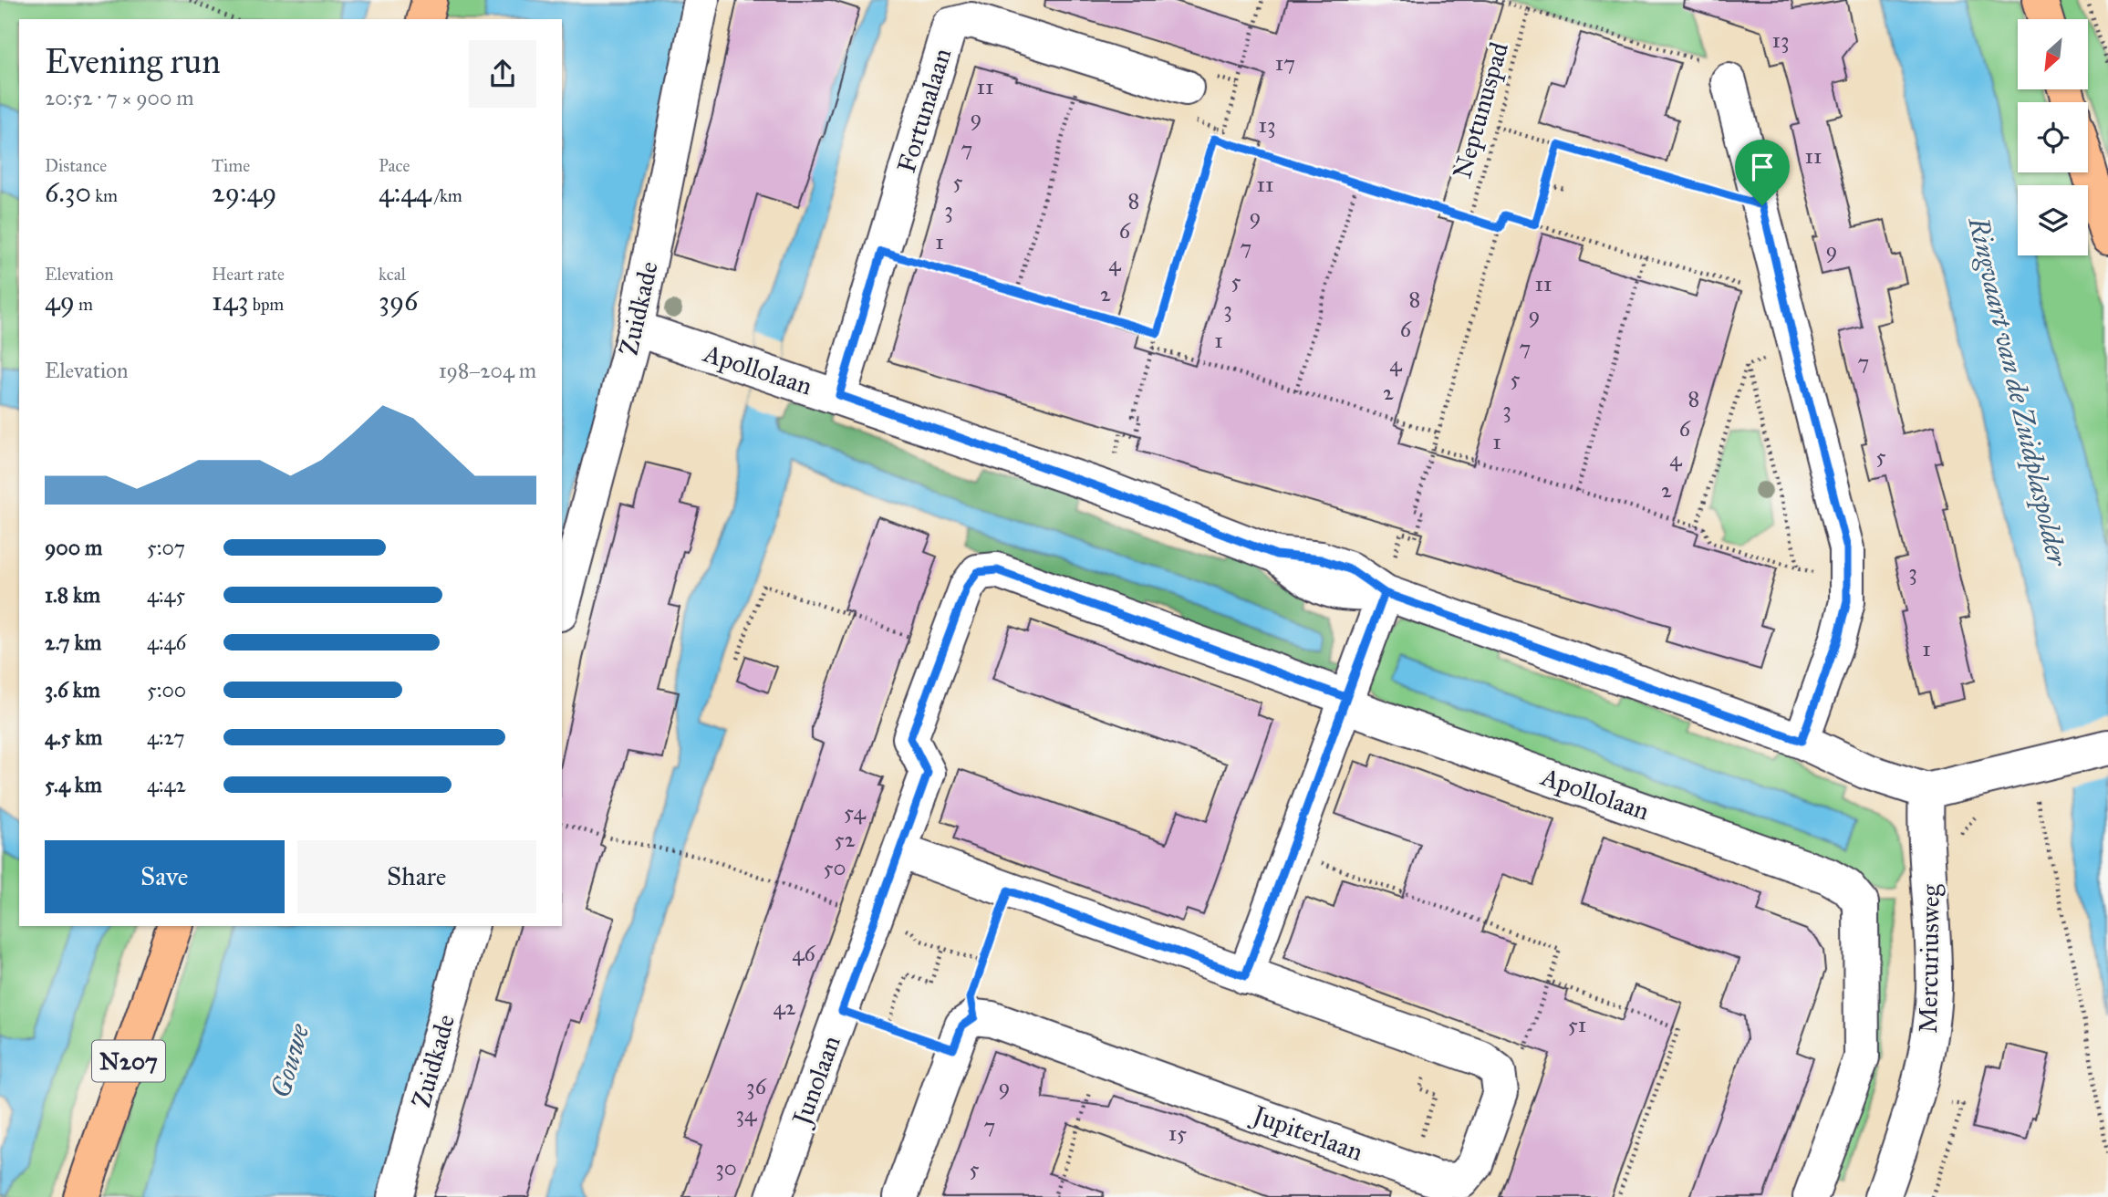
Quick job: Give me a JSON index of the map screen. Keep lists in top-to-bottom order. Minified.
{"streets":{"main road":["N207"],"street":["Fortunalaan","Zuidkade","Apollolaan","Mercuriusweg","Junolaan","Jupiterlaan"],"path":["Neptunuspad"]},"crossings":[["Fortunalaan","Apollolaan"],["Zuidkade","Apollolaan"],["Apollolaan","Mercuriusweg"],["Apollolaan","Junolaan"]],"water":["Ringvaart van de Zuidplaspolder","Gouwe"],"house_numbers":["13","17","11","9","13","7","11","5","11","8","3","9","6","1","7","9","4","5","11","2","8","3","9","6","1","7","7","4","5","2","8","3","6","1","5","4","2","3","1","54","52","50","46","42","51","36","9","34","7","15","30","5"],"north":"bottom left","page":{"heading":["Evening run","20:52 · 7 × 900 m"],"stats":[["Distance","6.30 km"],["Time","29:49"],["Pace","4:44 /km"],["Elevation","49 m"],["Heart rate","143 bpm"],["kcal","396"]],"chart":["Elevation","198–204 m"],"list":[{"name":"900 m","note":"5:07"},{"name":"1.8 km","note":"4:45"},{"name":"2.7 km","note":"4:46"},{"name":"3.6 km","note":"5:00"},{"name":"4.5 km","note":"4:27"},{"name":"5.4 km","note":"4:42"}],"buttons":["Save","Share"]}}
